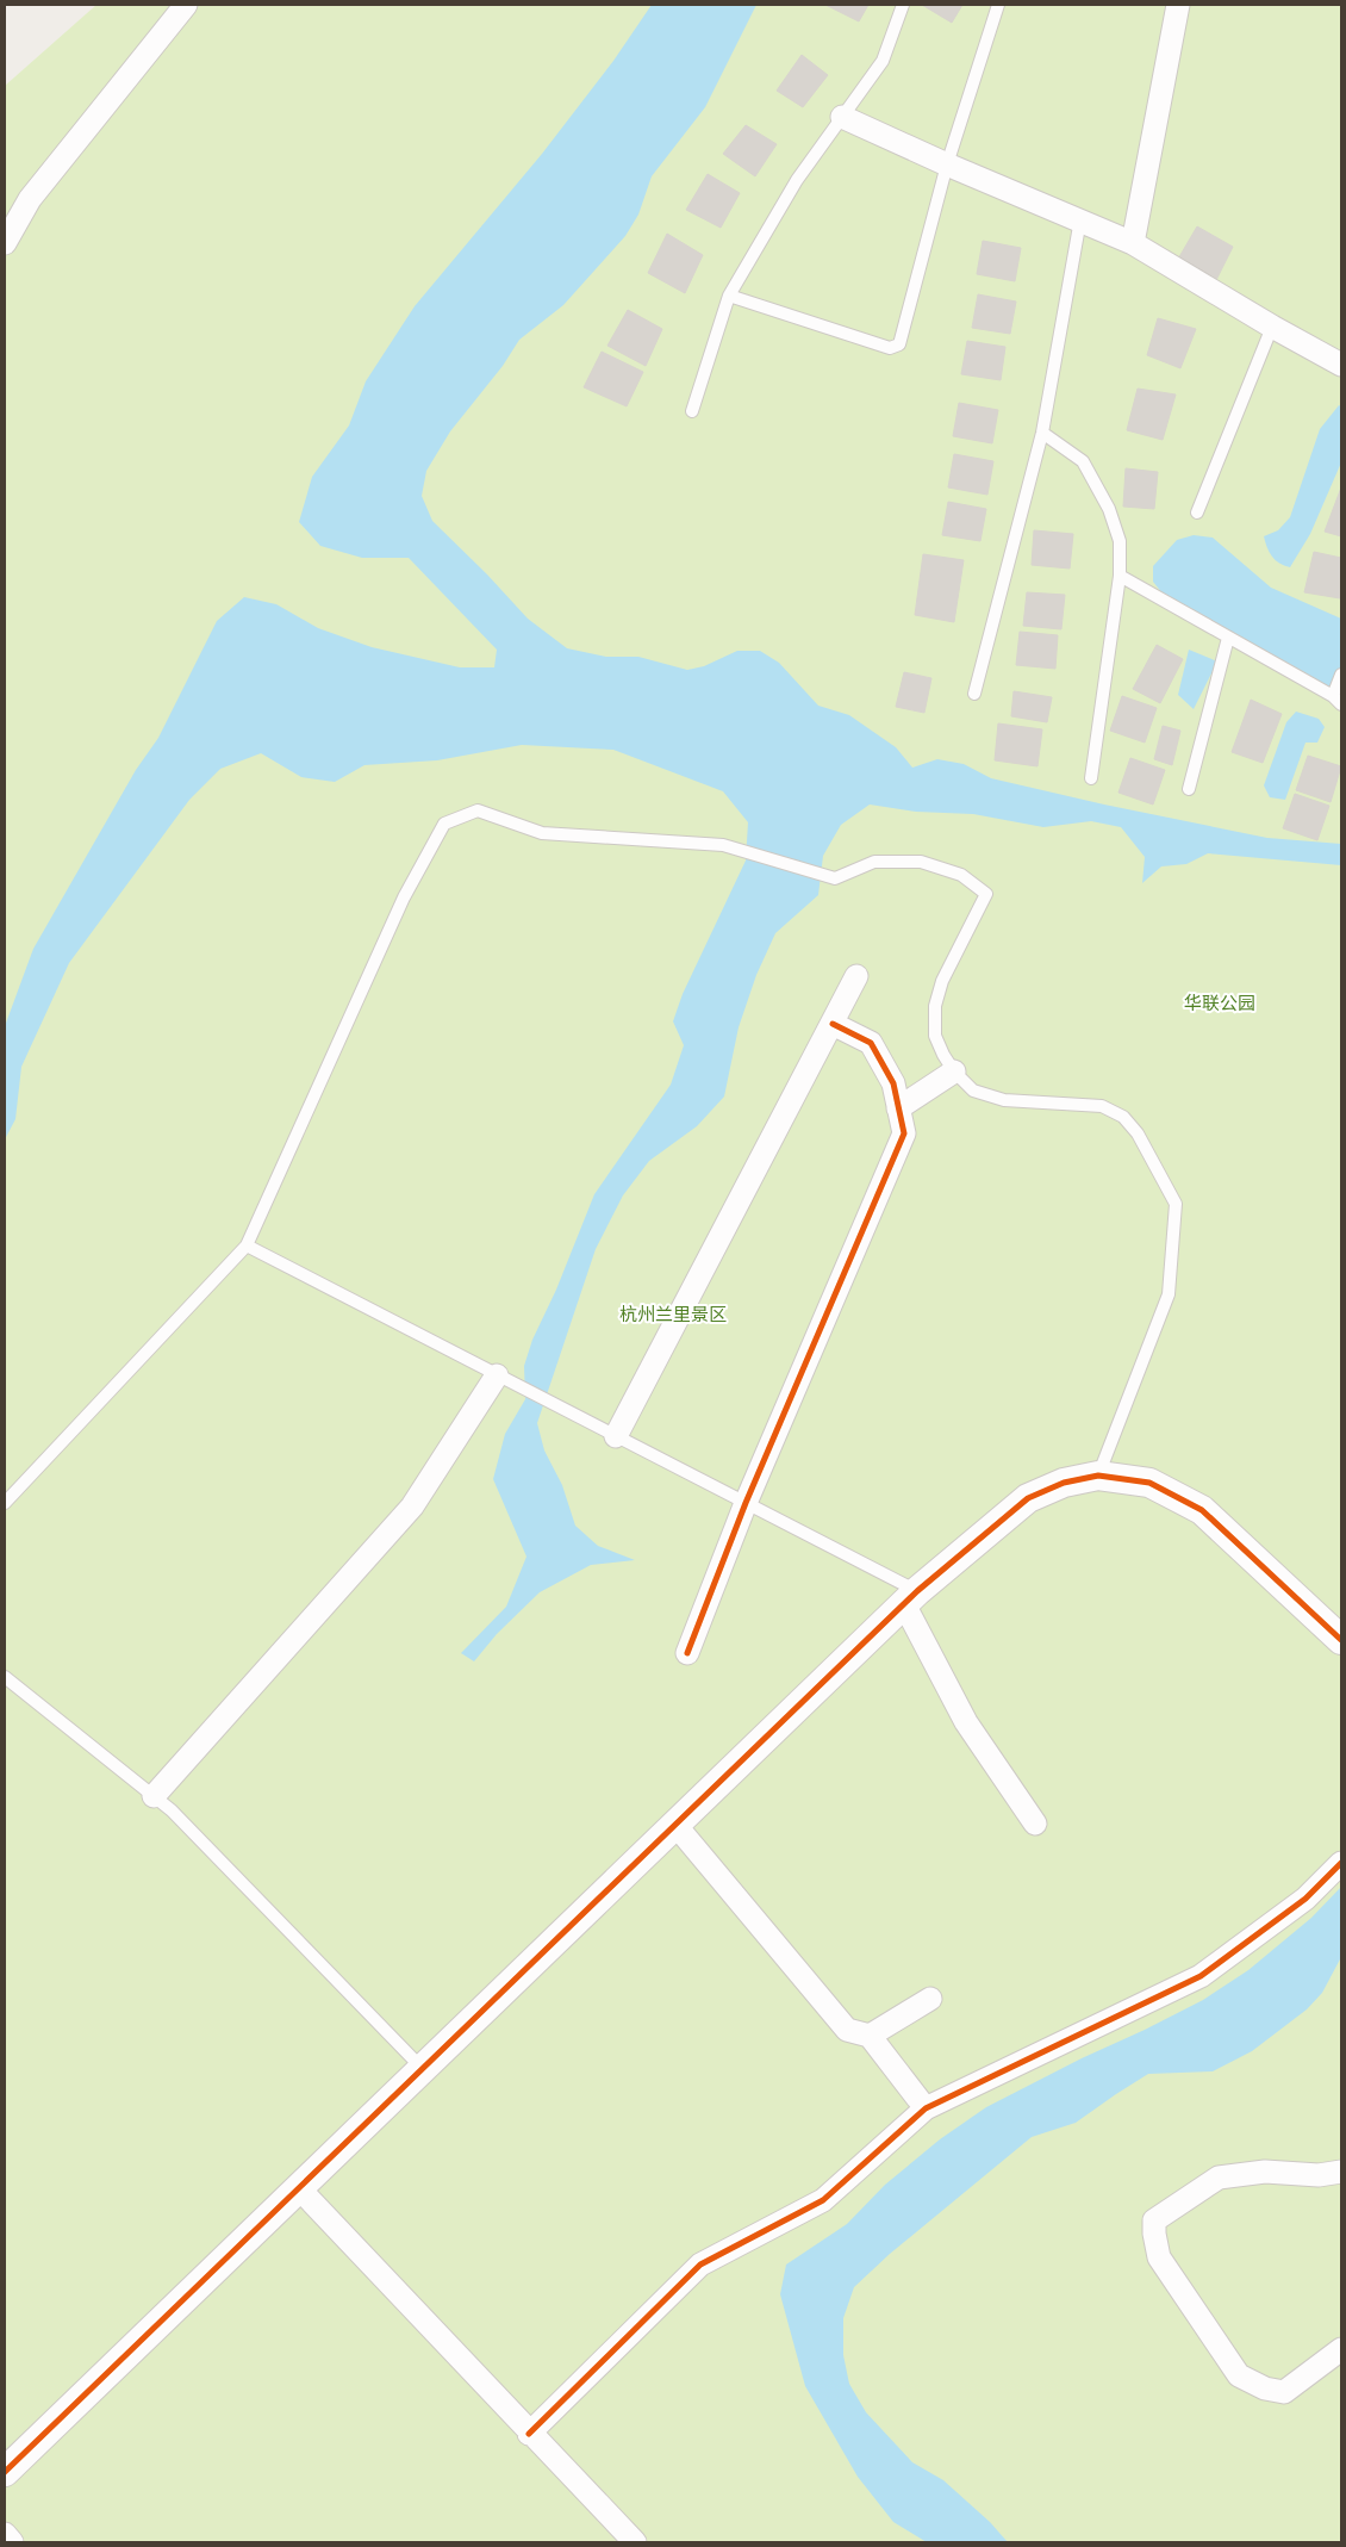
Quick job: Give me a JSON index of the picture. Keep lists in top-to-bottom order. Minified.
{"parks":["华联公园","杭州兰里景区"]}
